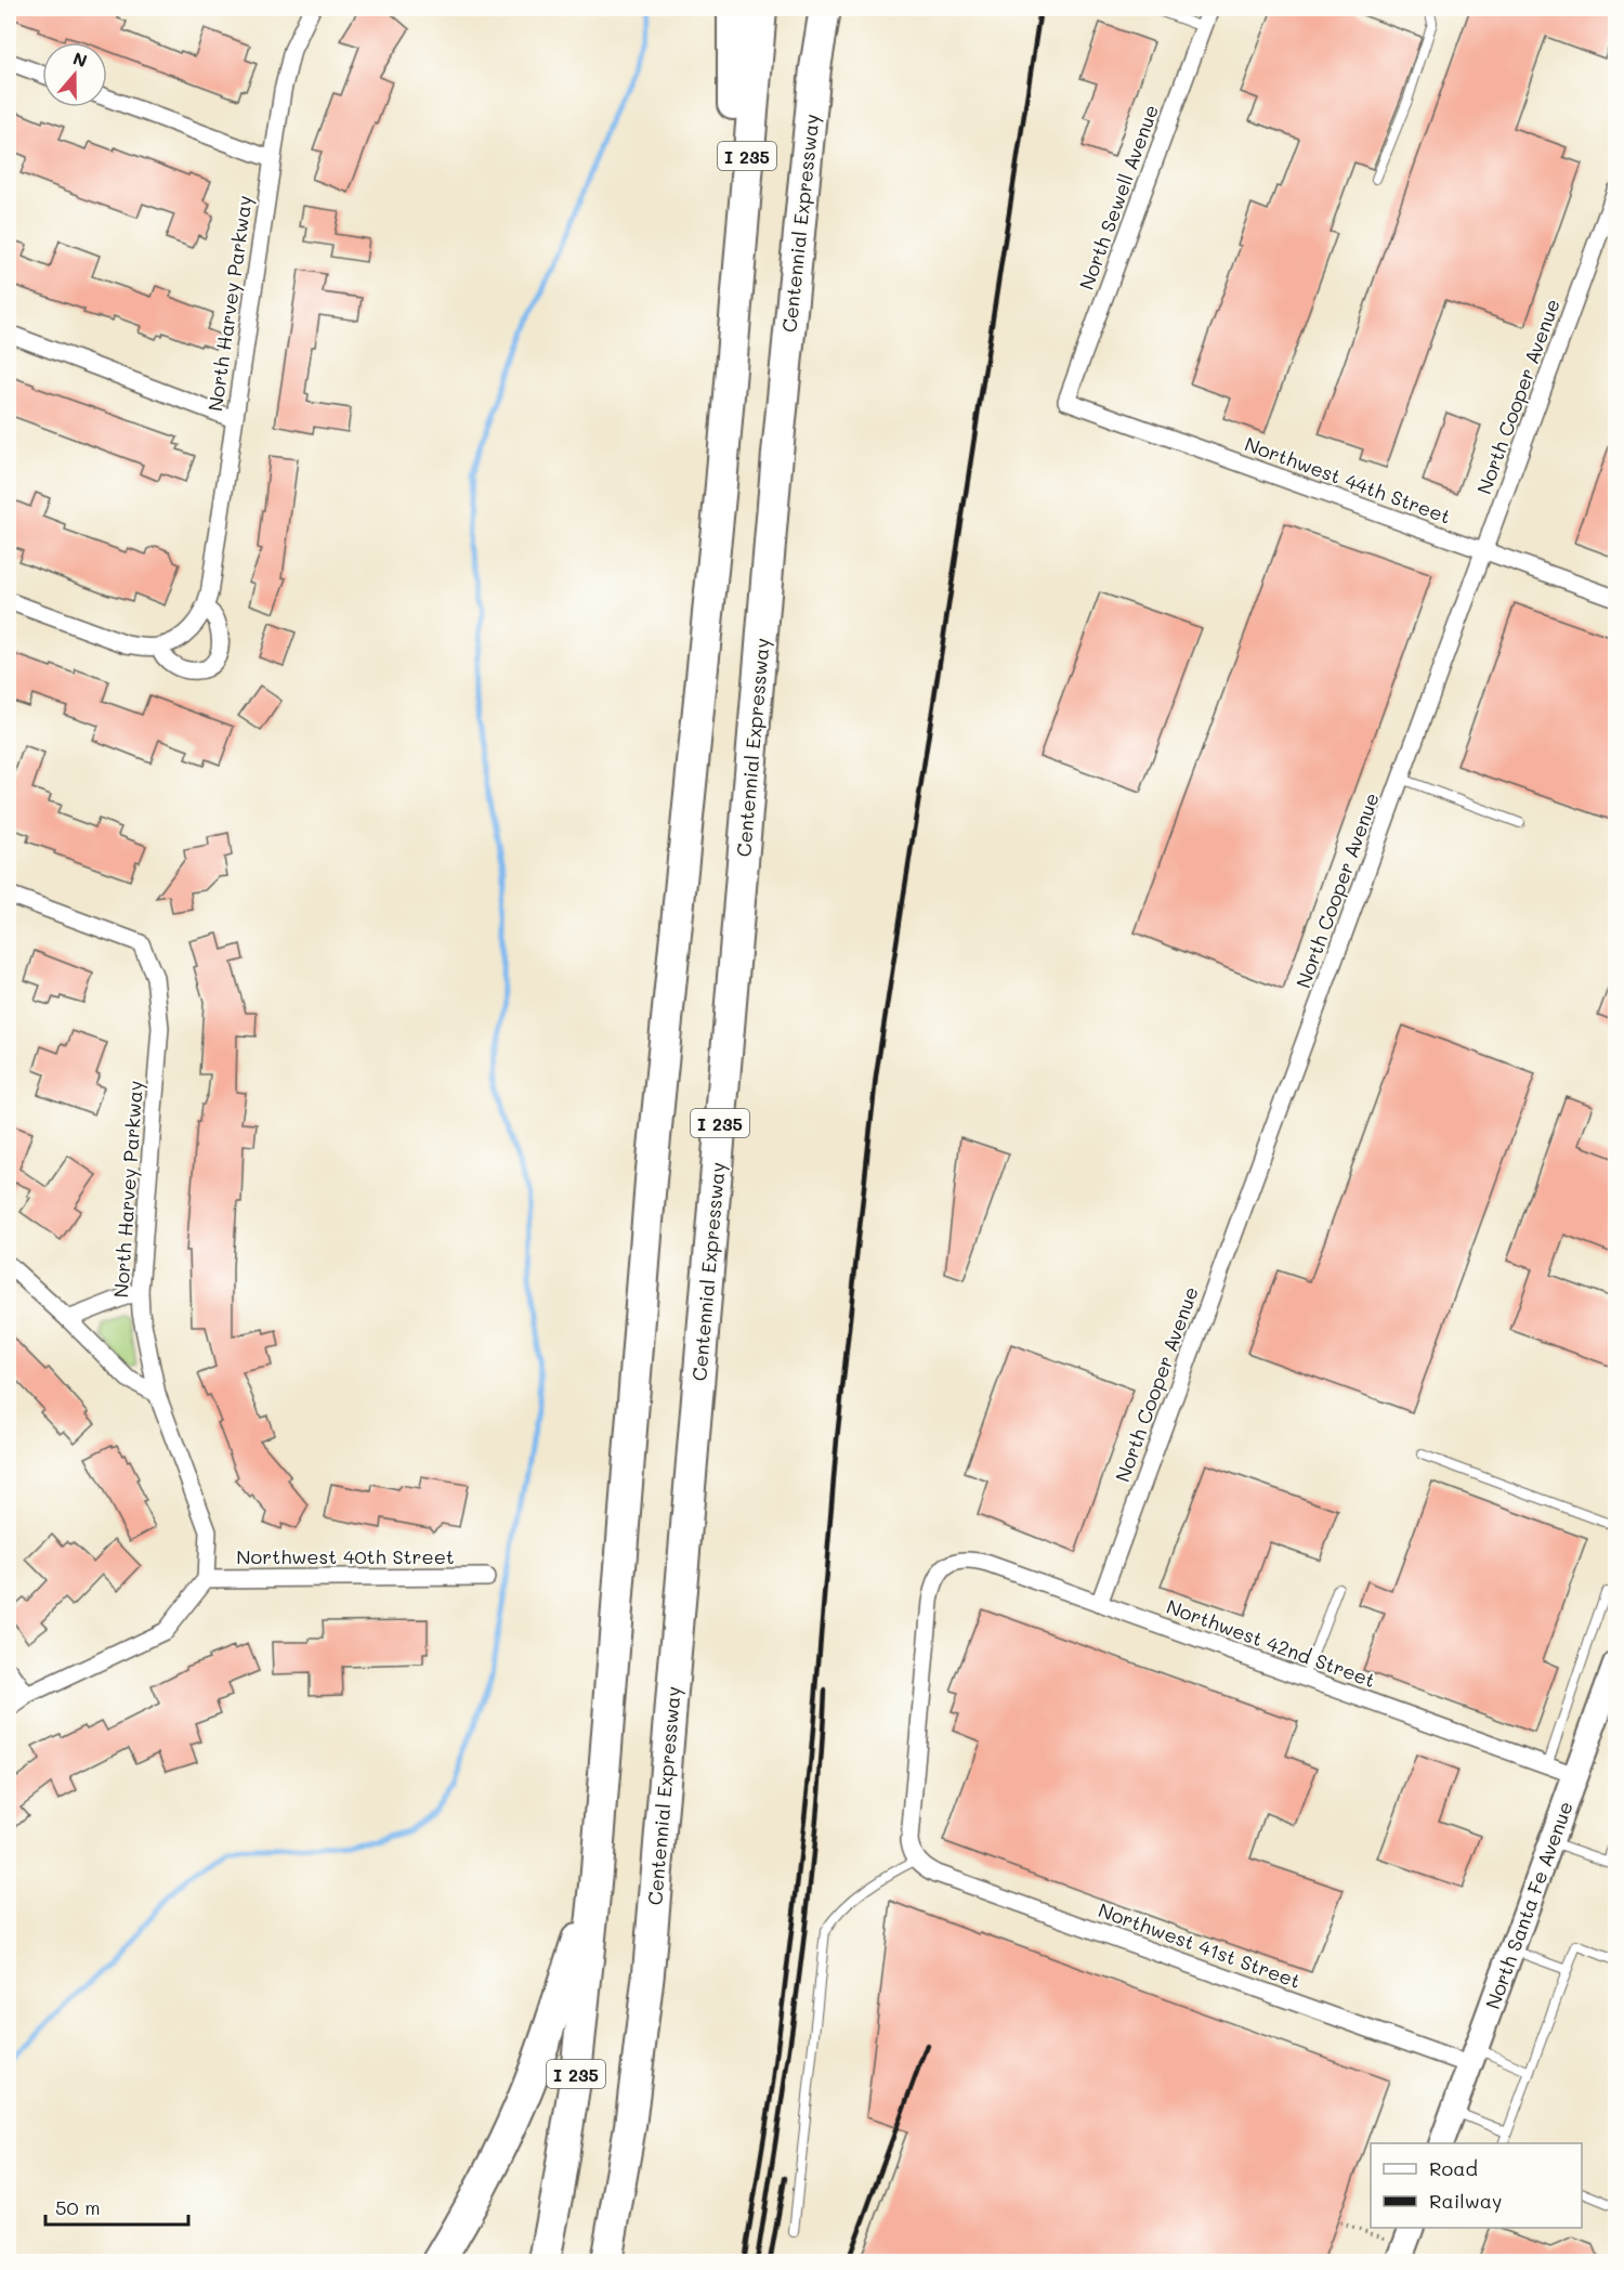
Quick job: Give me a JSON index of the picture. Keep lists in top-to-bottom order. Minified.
{"streets":{"highway":["I 235","Centennial Expressway"],"main road":["North Santa Fe Avenue"],"street":["North Sewell Avenue","North Harvey Parkway","North Cooper Avenue","Northwest 44th Street","Northwest 40th Street","Northwest 42nd Street","Northwest 41st Street"]},"crossings":[["North Sewell Avenue","Northwest 44th Street"],["North Harvey Parkway","Northwest 40th Street"],["North Cooper Avenue","Northwest 44th Street"],["North Cooper Avenue","Northwest 42nd Street"],["Northwest 42nd Street","North Santa Fe Avenue"],["Northwest 42nd Street","Northwest 41st Street"],["North Santa Fe Avenue","Northwest 41st Street"]],"legend":["Road","Railway"],"scale_bar":"50 m","north":"top"}
